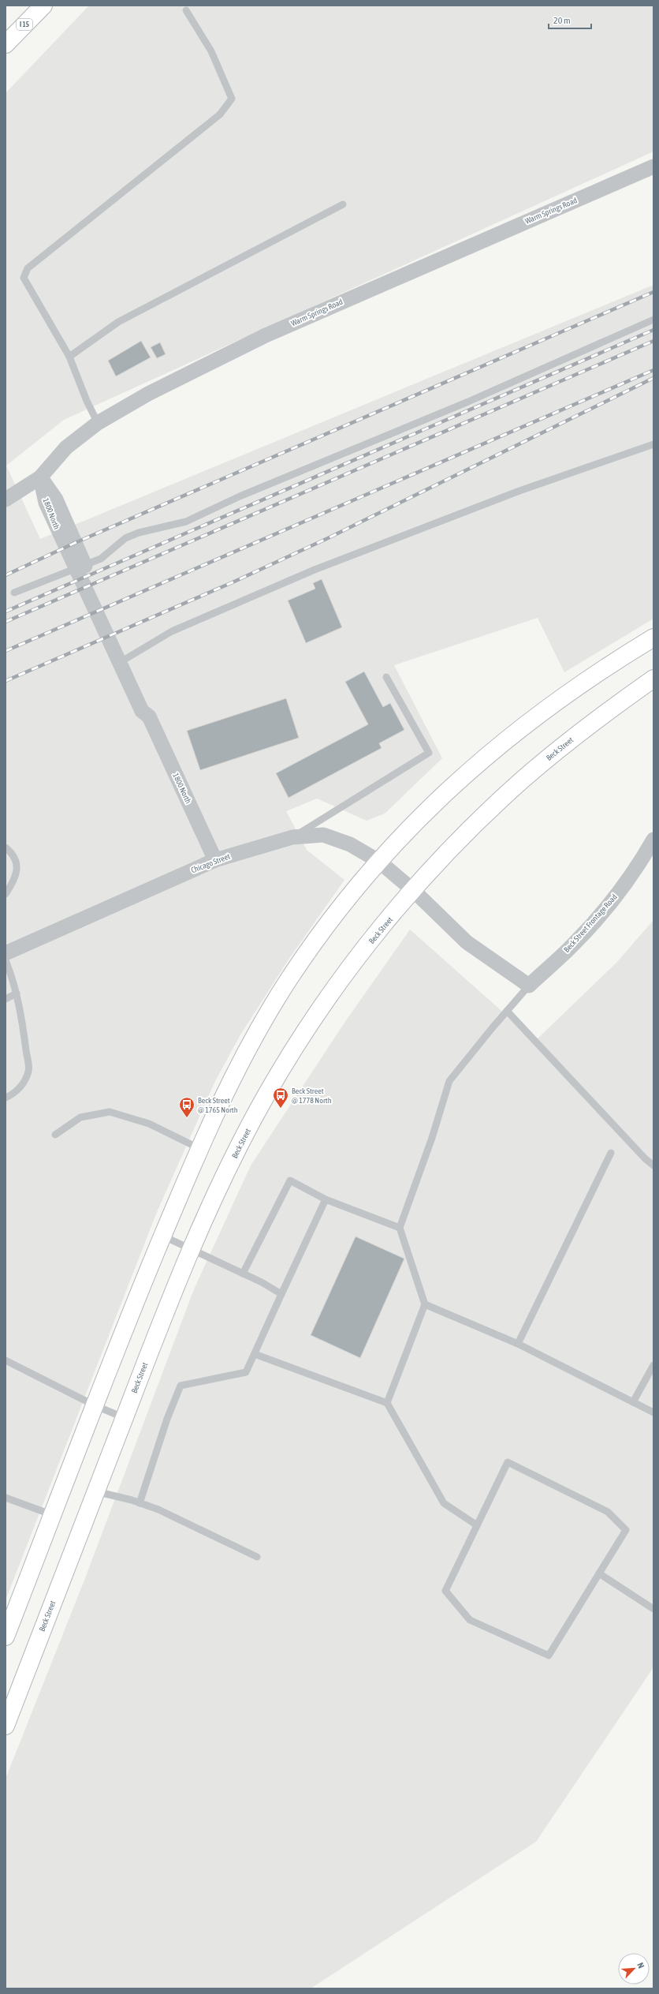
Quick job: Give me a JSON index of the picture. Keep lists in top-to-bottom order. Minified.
{"streets":{"main road":["I 15","Beck Street"],"street":["Warm Springs Road","1800 North","Chicago Street","Beck Street Frontage Road"]},"crossings":[["Warm Springs Road","1800 North"],["1800 North","Chicago Street"],["Beck Street","Chicago Street"]],"places":{"bus stop":["Beck Street @ 1778 North","Beck Street @ 1765 North"]},"scale_bar":"20 m","north":"top right"}
